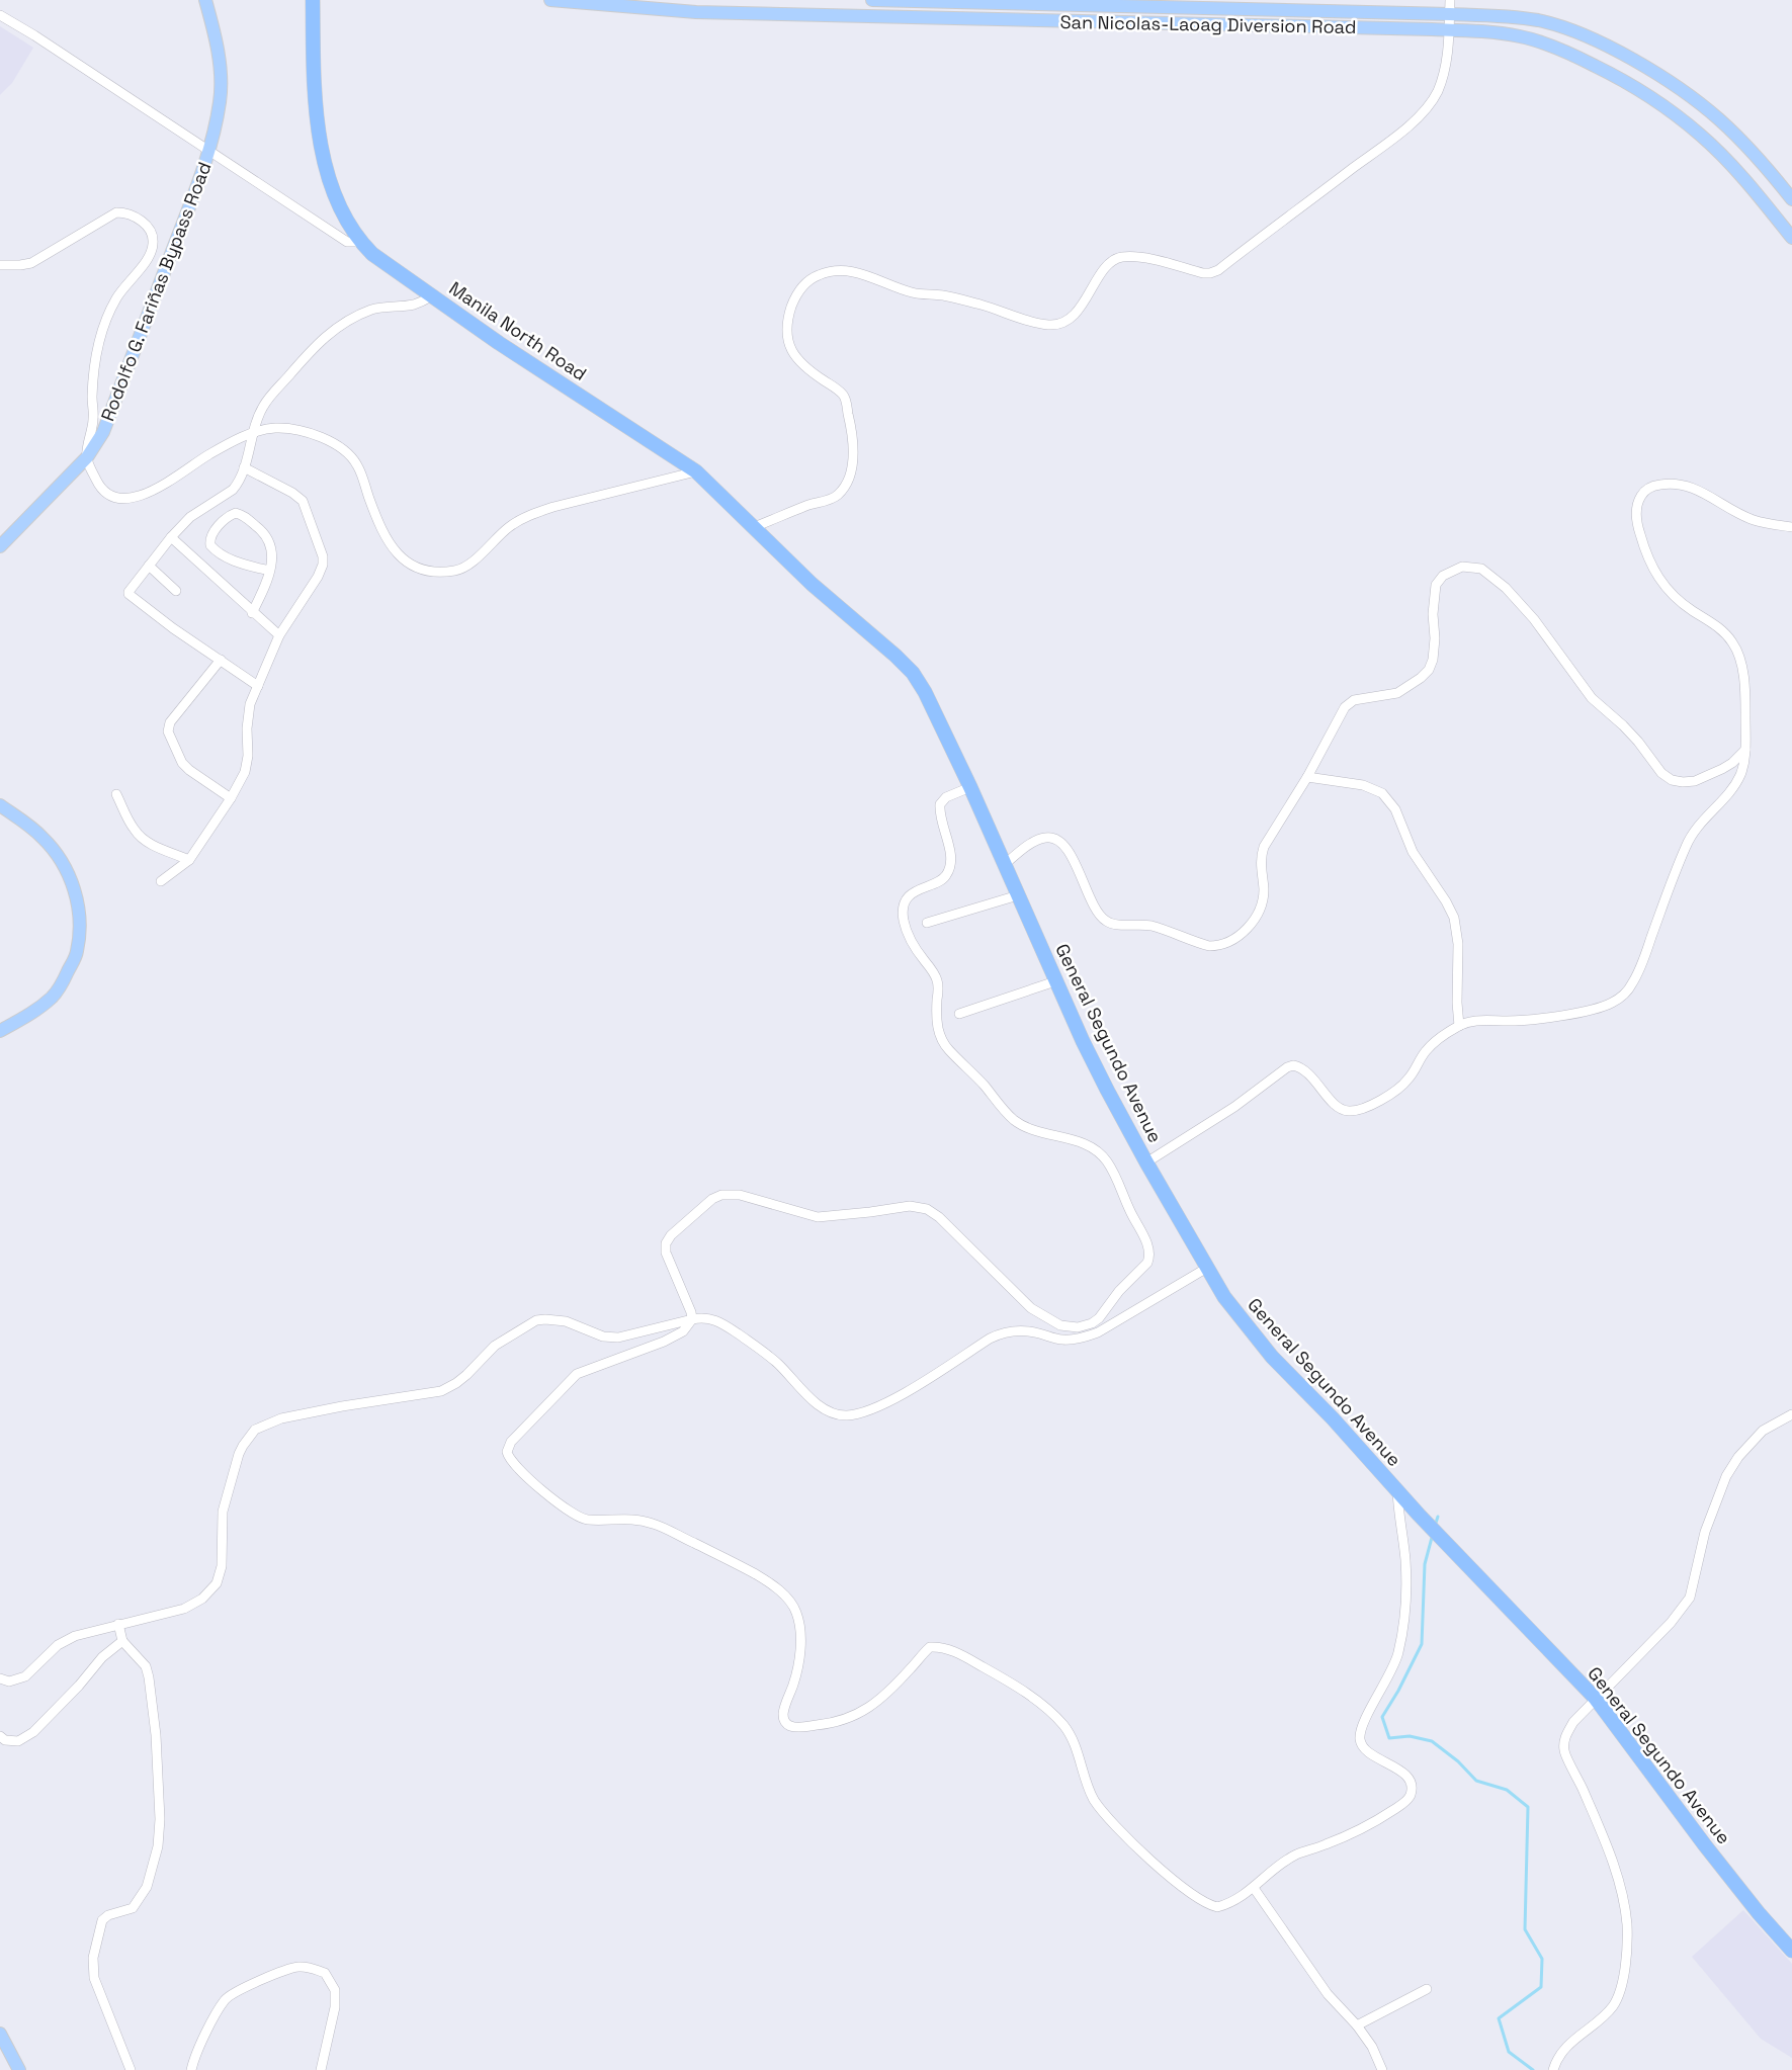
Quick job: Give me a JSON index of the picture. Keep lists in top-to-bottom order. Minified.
{"streets":{"highway":["Manila North Road","General Segundo Avenue"],"main road":["San Nicolas-Laoag Diversion Road","Rodolfo G. Fariñas Bypass Road"]},"crossings":[["Manila North Road","General Segundo Avenue"]]}
